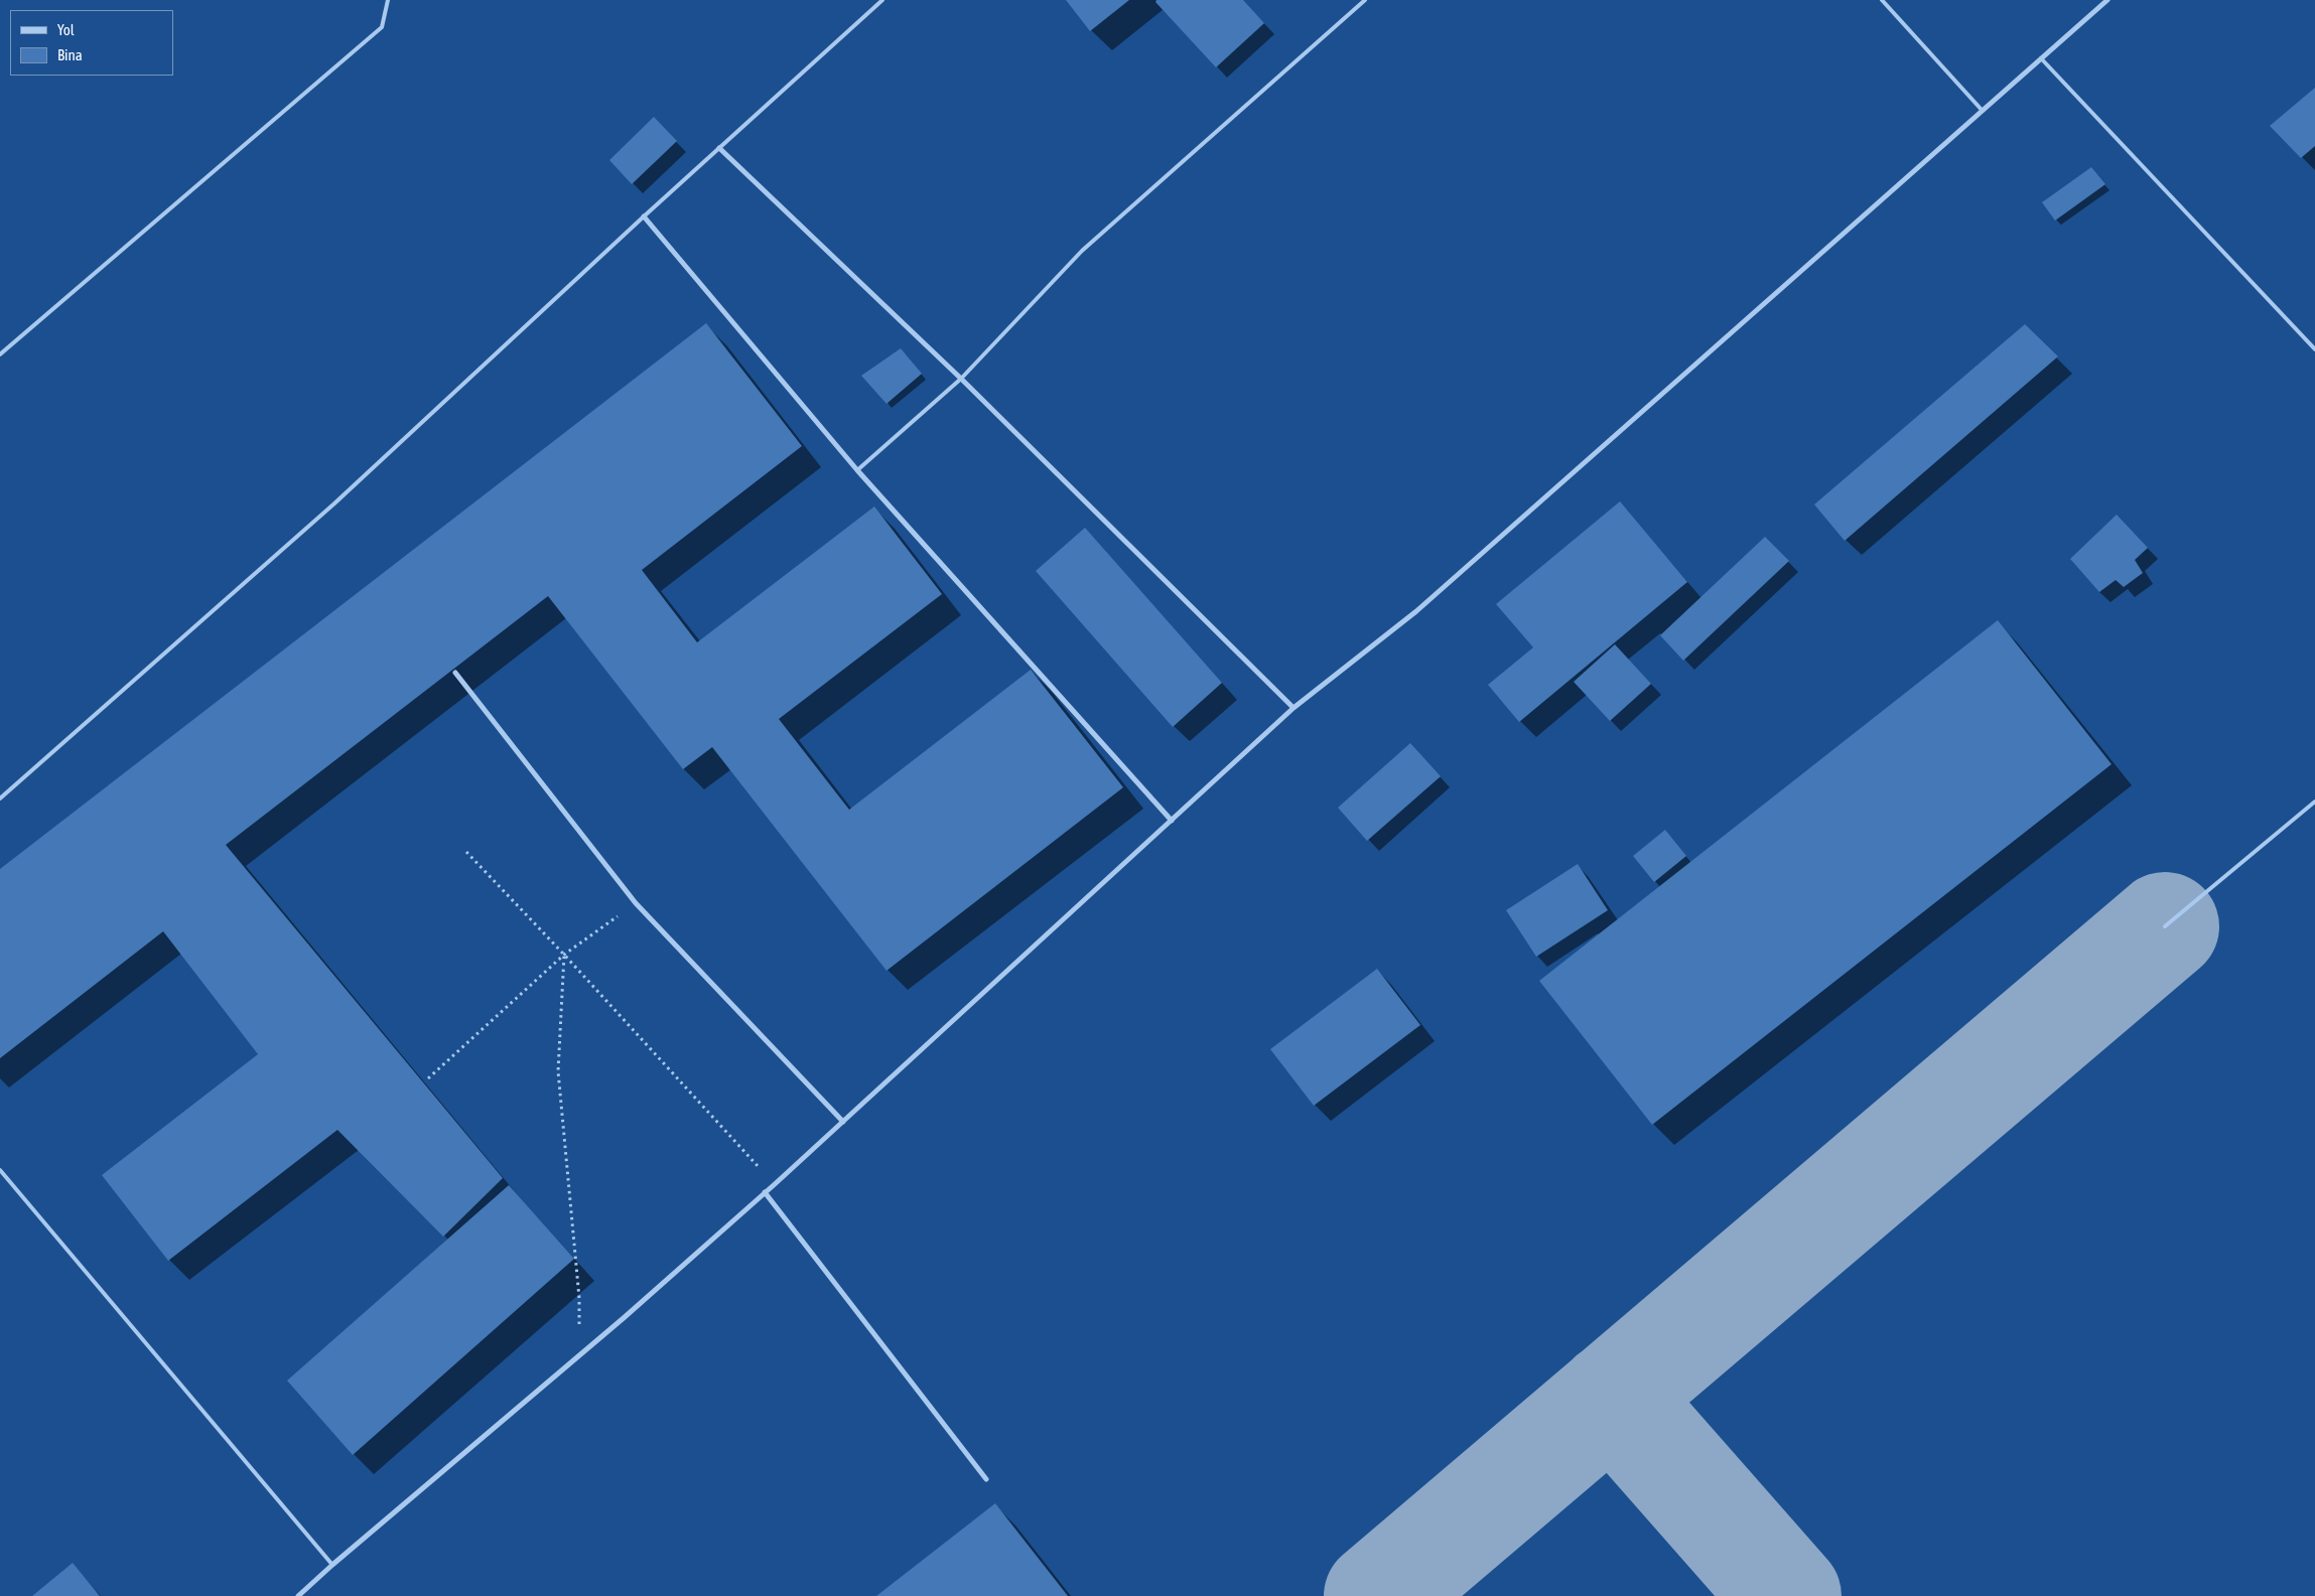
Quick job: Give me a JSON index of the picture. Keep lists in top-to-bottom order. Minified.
{"legend":["Yol","Bina"]}
